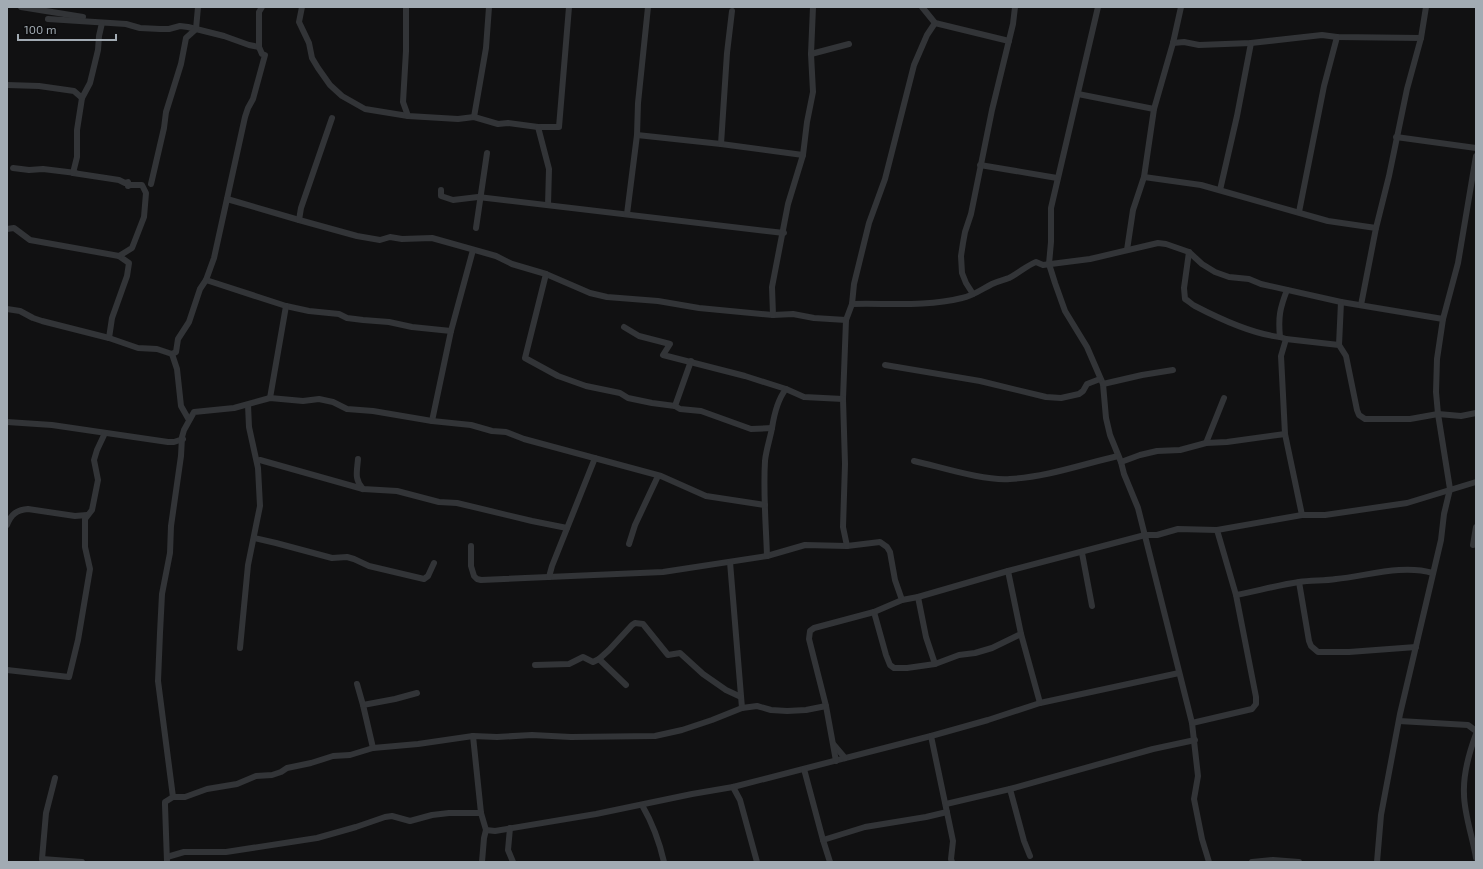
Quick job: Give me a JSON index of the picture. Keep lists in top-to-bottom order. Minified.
{"scale_bar":"100 m"}
